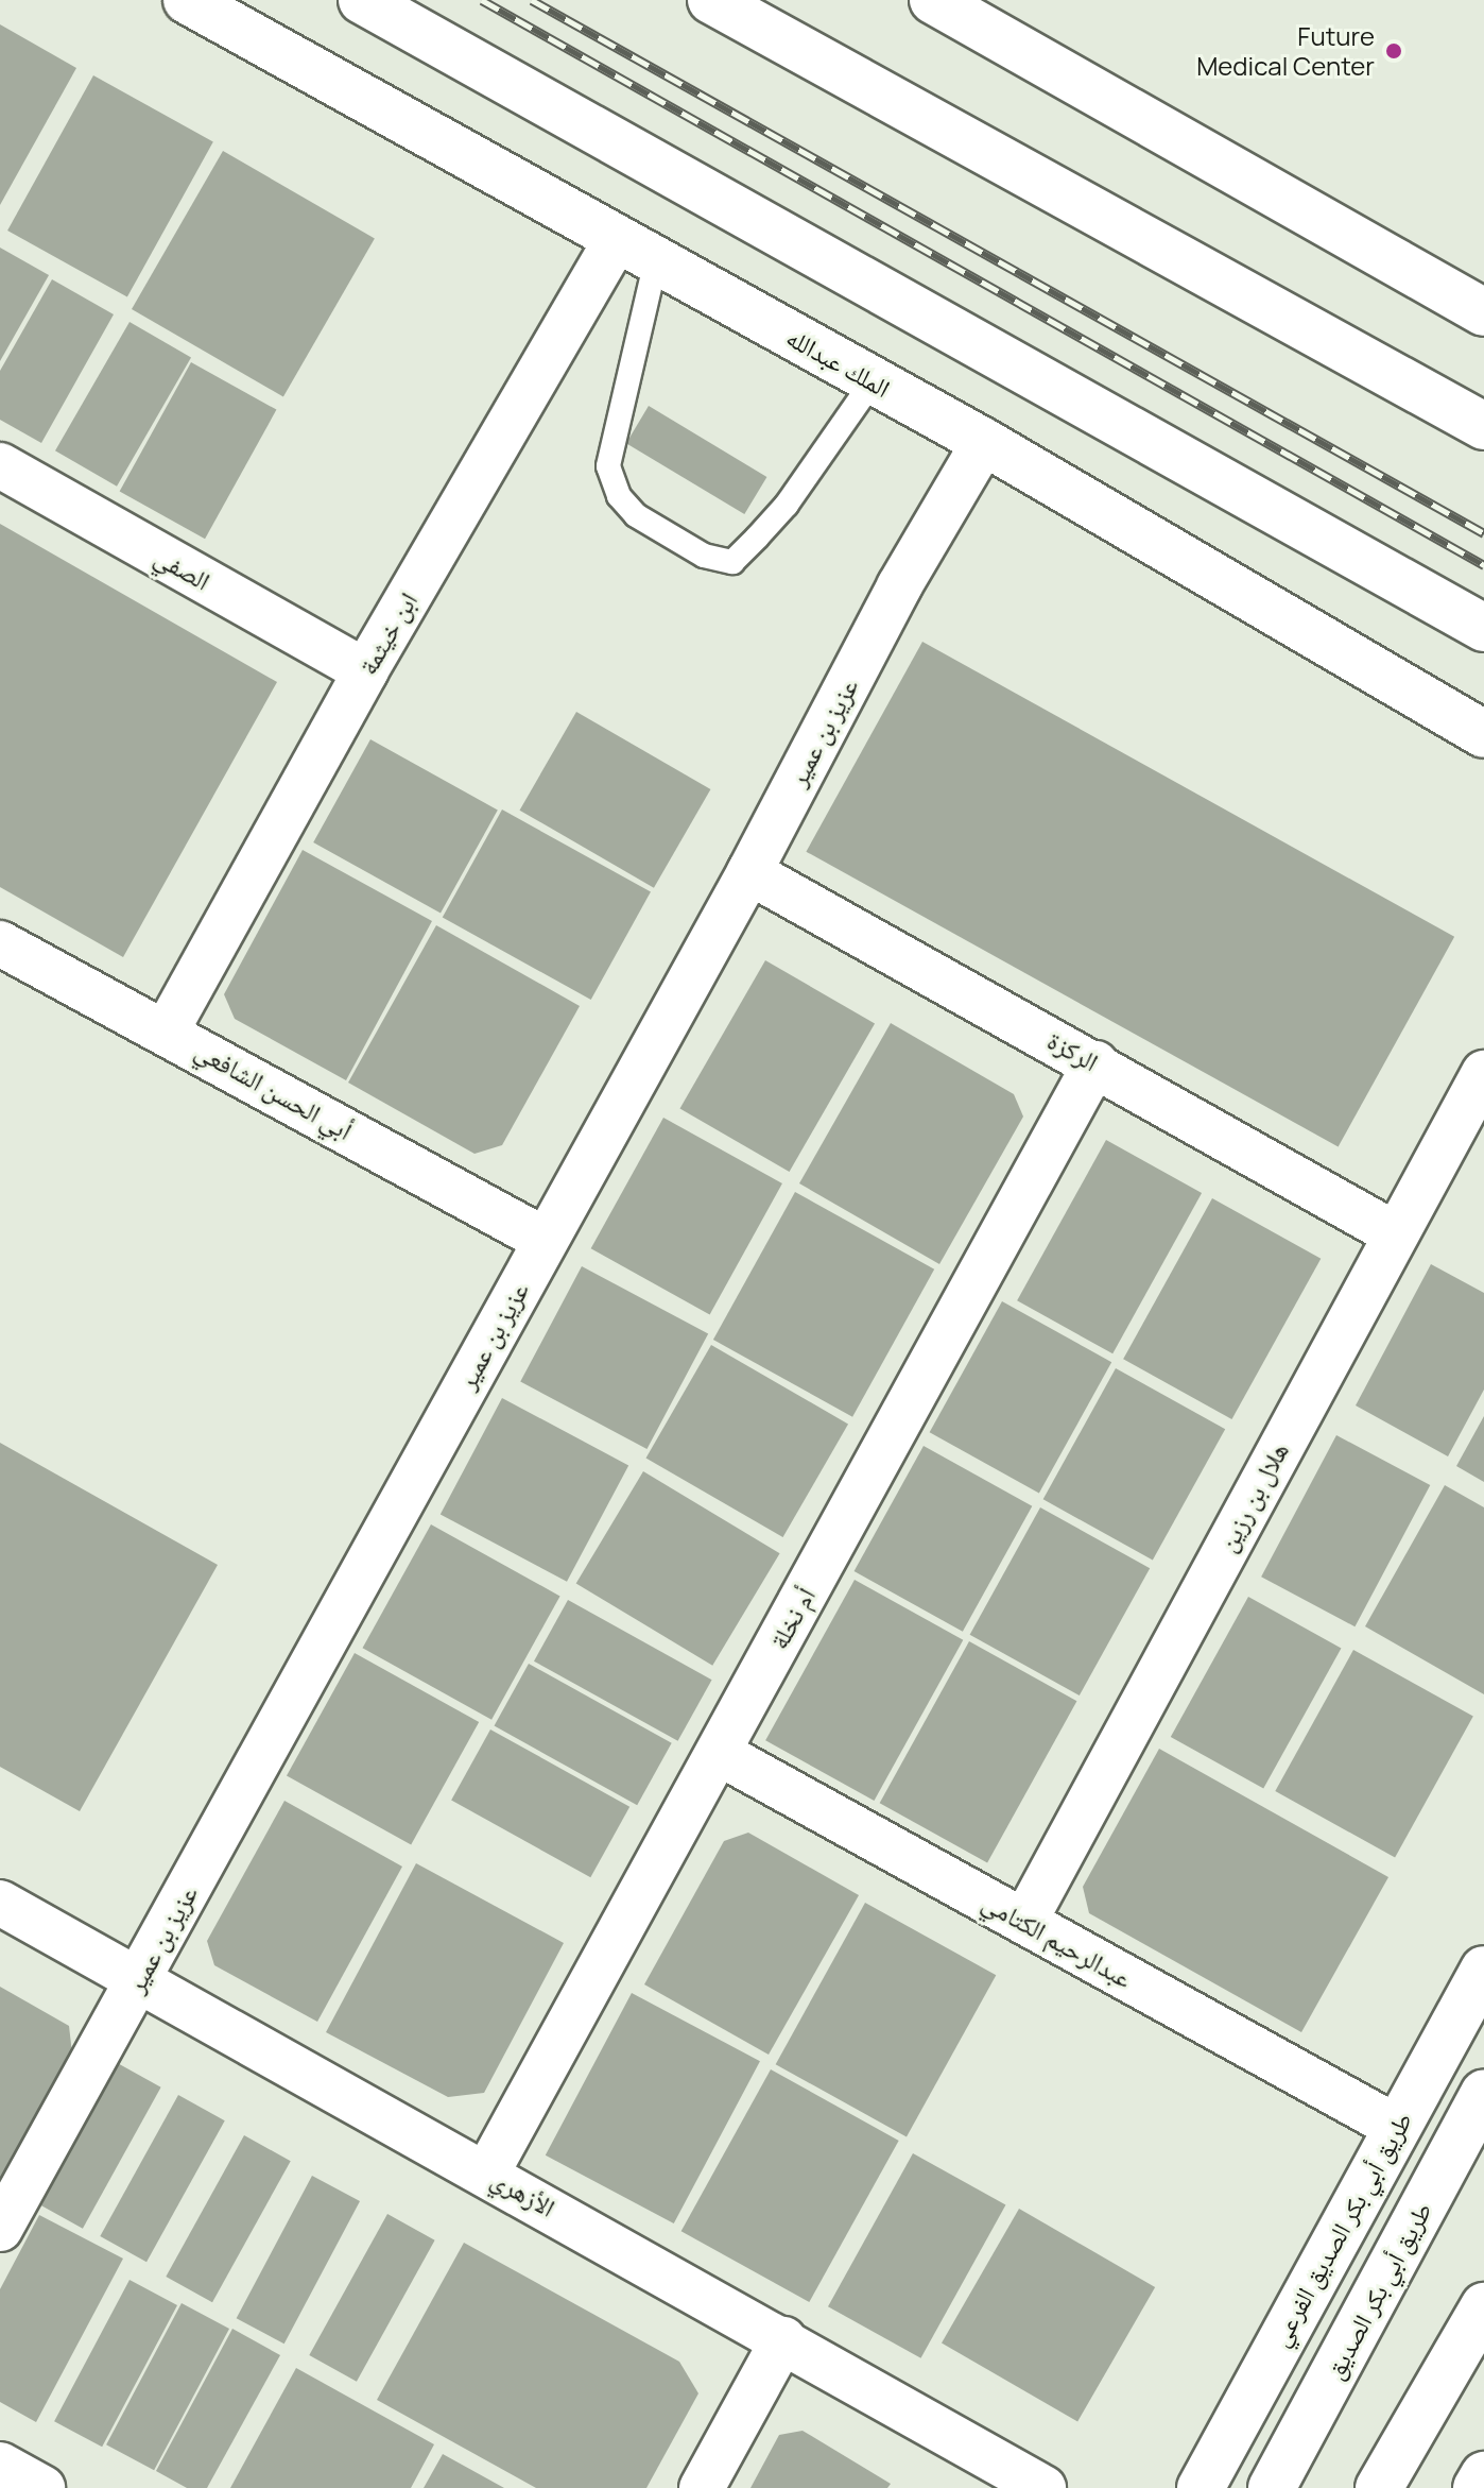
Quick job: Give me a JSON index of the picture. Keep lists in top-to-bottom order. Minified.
{"streets":{"main road":["الملك عبدالله","طريق أبي بكر الصديق الفرعي","طريق أبي بكر الصديق"],"street":["الصفي","ابن خيثمة","عزيز بن عمير","الركزة","أبي الحسن الشافعي","هلال بن رزين","أم نخلة","عبدالرحيم الكتامي","الأزهري"]},"crossings":[["الملك عبدالله","ابن خيثمة"],["الملك عبدالله","عزيز بن عمير"],["الصفي","ابن خيثمة"],["ابن خيثمة","أبي الحسن الشافعي"],["عزيز بن عمير","الركزة"],["عزيز بن عمير","أبي الحسن الشافعي"],["عزيز بن عمير","الأزهري"],["الركزة","هلال بن رزين"],["الركزة","أم نخلة"],["هلال بن رزين","عبدالرحيم الكتامي"],["أم نخلة","عبدالرحيم الكتامي"],["أم نخلة","الأزهري"],["عبدالرحيم الكتامي","طريق أبي بكر الصديق الفرعي"]],"places":["Future Medical Center"]}
